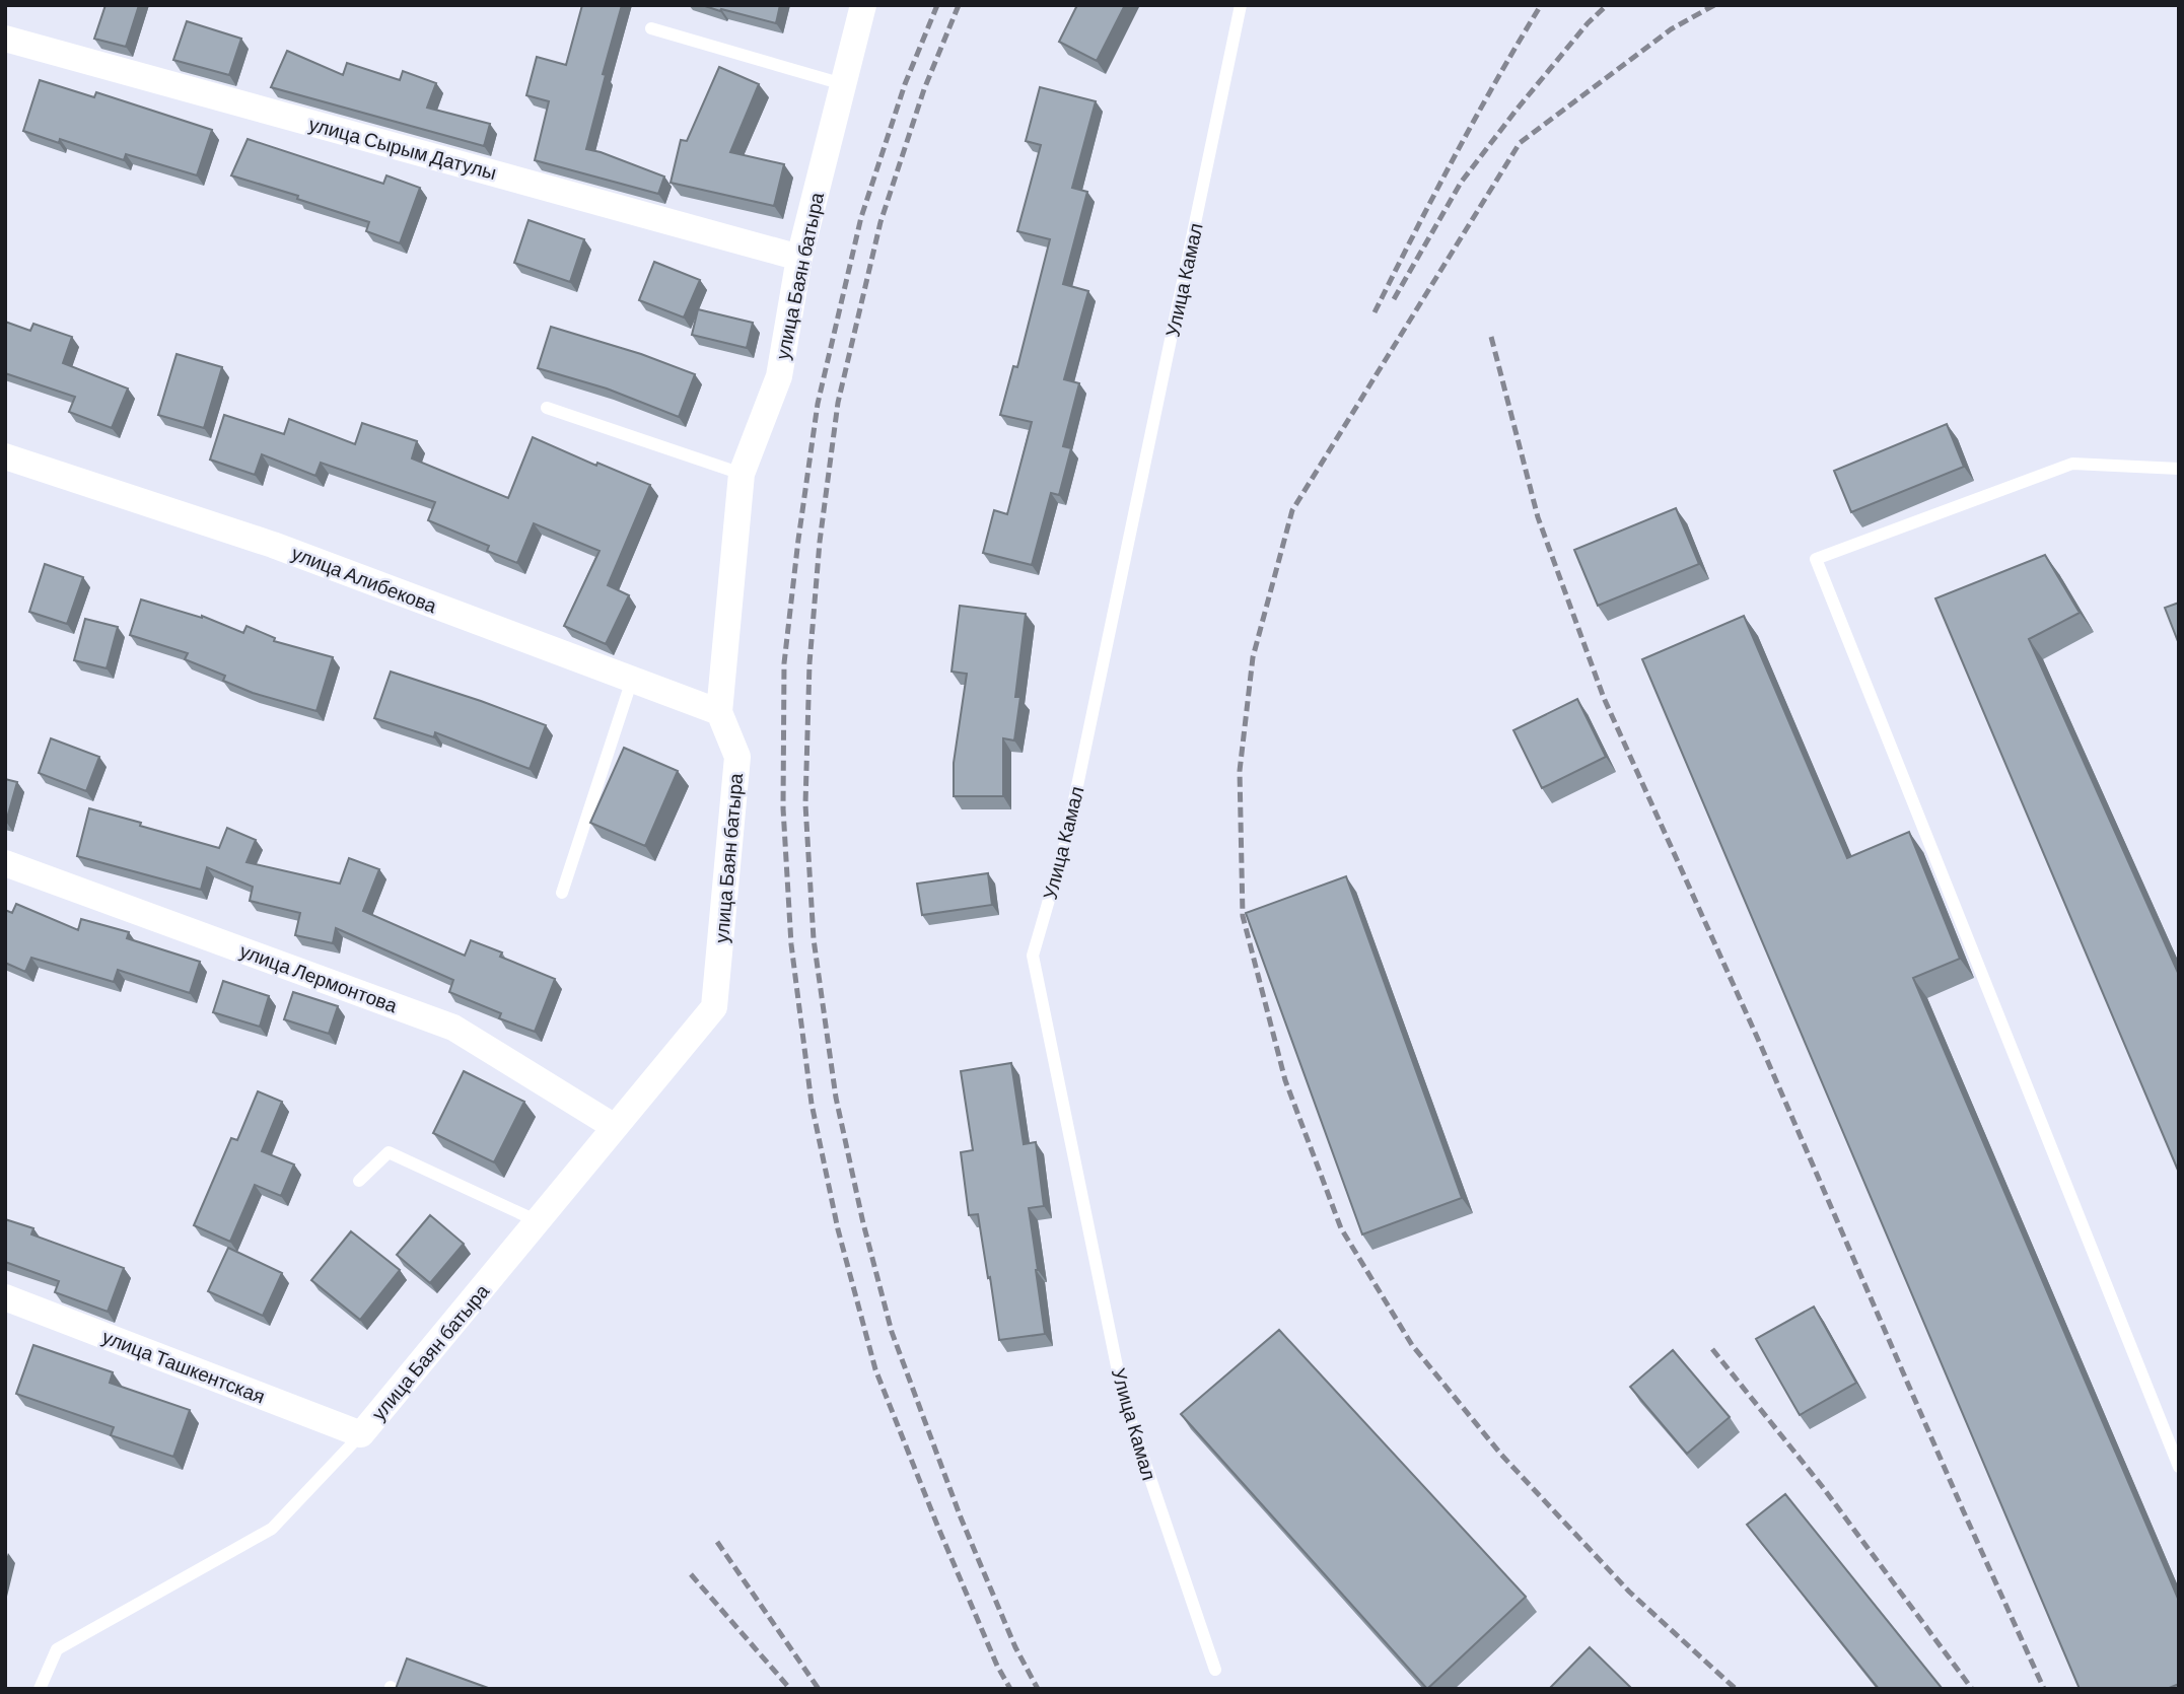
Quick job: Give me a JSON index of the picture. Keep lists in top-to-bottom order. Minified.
{"streets":{"street":["улица Сырым Датулы","улица Баян батыра","улица Алибекова","улица Лермонтова","улица Ташкентская"],"lane":["Улица Камал"]},"crossings":[["улица Сырым Датулы","улица Баян батыра"],["улица Баян батыра","улица Алибекова"],["улица Баян батыра","улица Лермонтова"],["улица Баян батыра","улица Ташкентская"]]}
